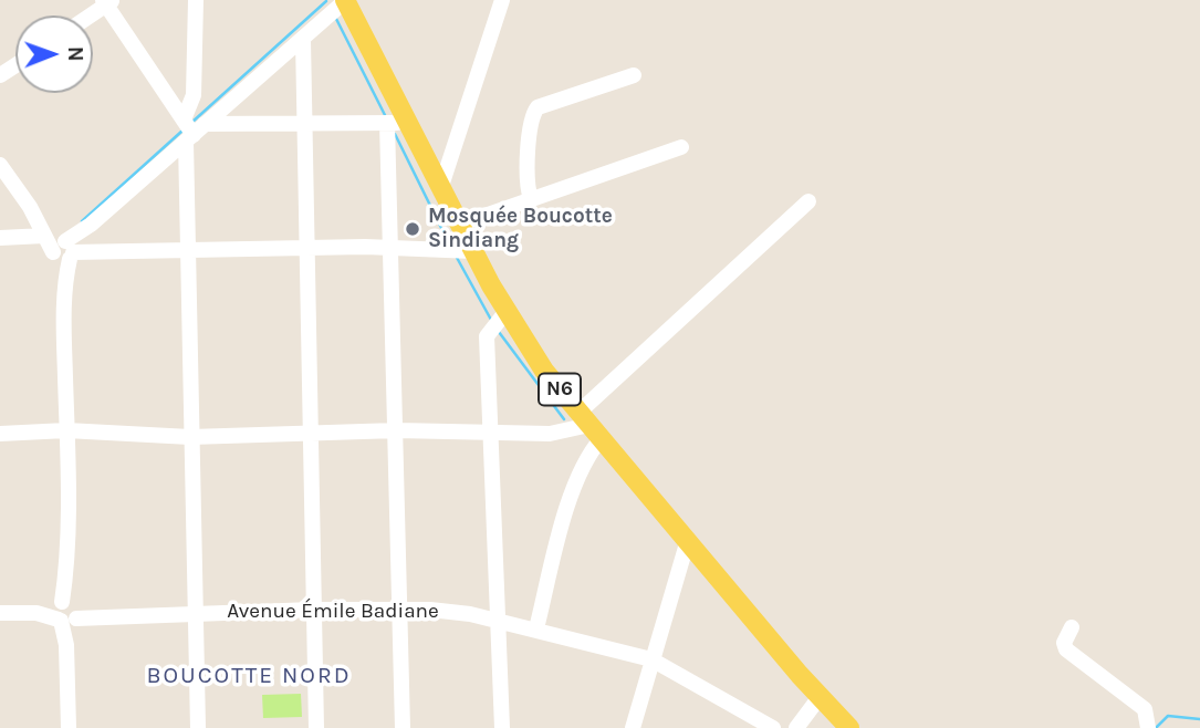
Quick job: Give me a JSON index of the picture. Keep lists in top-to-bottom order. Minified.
{"streets":{"main road":["N6"],"street":["Avenue Émile Badiane"]},"districts":["BOUCOTTE NORD"],"places":["Mosquée Boucotte Sindiang"],"north":"right"}
